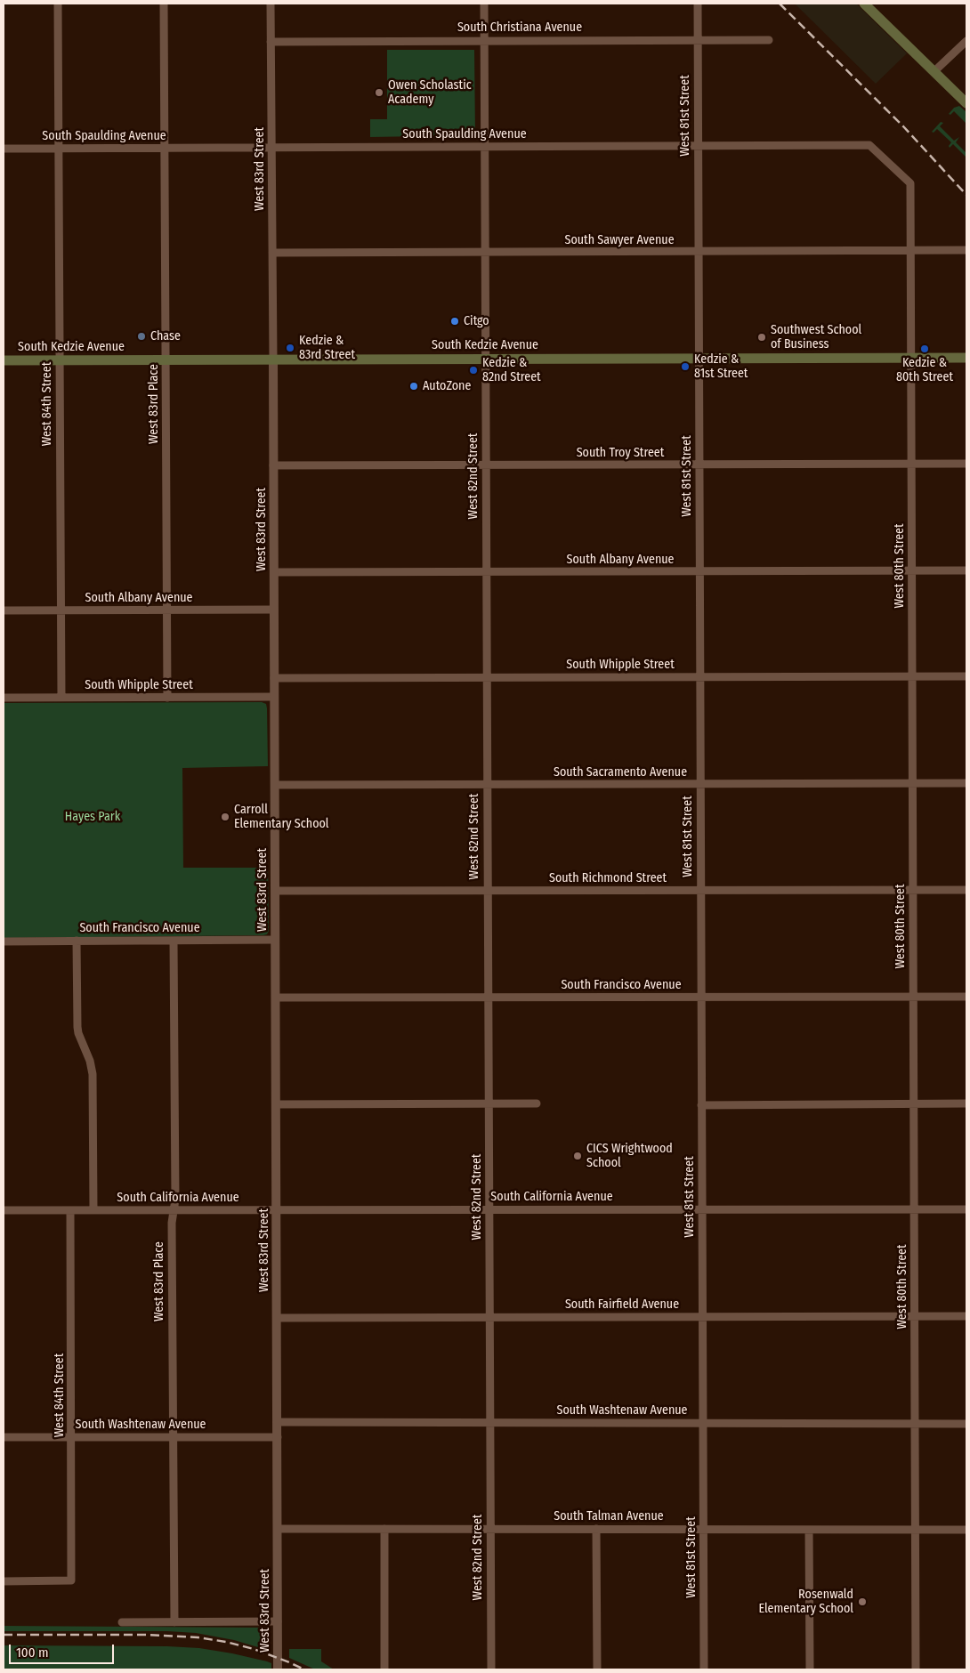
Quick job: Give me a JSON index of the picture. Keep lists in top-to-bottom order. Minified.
{"streets":{"main road":["South Kedzie Avenue"],"street":["South Christiana Avenue","West 81st Street","South Spaulding Avenue","West 83rd Street","South Sawyer Avenue","West 84th Street","West 83rd Place","South Troy Street","West 82nd Street","South Albany Avenue","West 80th Street","South Whipple Street","South Sacramento Avenue","South Richmond Street","South Francisco Avenue","South California Avenue","South Fairfield Avenue","South Washtenaw Avenue","South Talman Avenue"]},"crossings":[["South Christiana Avenue","West 81st Street"],["South Christiana Avenue","West 83rd Street"],["South Christiana Avenue","West 82nd Street"],["West 81st Street","South Spaulding Avenue"],["West 81st Street","South Sawyer Avenue"],["West 81st Street","South Kedzie Avenue"],["West 81st Street","South Troy Street"],["West 81st Street","South Albany Avenue"],["West 81st Street","South Whipple Street"],["West 81st Street","South Sacramento Avenue"],["West 81st Street","South Richmond Street"],["West 81st Street","South Francisco Avenue"],["West 81st Street","South California Avenue"],["West 81st Street","South Fairfield Avenue"],["West 81st Street","South Washtenaw Avenue"],["West 81st Street","South Talman Avenue"],["South Spaulding Avenue","West 83rd Street"],["South Spaulding Avenue","West 84th Street"],["South Spaulding Avenue","West 83rd Place"],["South Spaulding Avenue","West 82nd Street"],["South Spaulding Avenue","West 80th Street"],["West 83rd Street","South Sawyer Avenue"],["West 83rd Street","South Kedzie Avenue"],["West 83rd Street","South Troy Street"],["West 83rd Street","South Albany Avenue"],["West 83rd Street","South Whipple Street"],["West 83rd Street","South Sacramento Avenue"],["West 83rd Street","South Richmond Street"],["West 83rd Street","South Francisco Avenue"],["West 83rd Street","South California Avenue"],["West 83rd Street","South Fairfield Avenue"],["West 83rd Street","South Washtenaw Avenue"],["West 83rd Street","South Talman Avenue"],["South Sawyer Avenue","West 82nd Street"],["South Sawyer Avenue","West 80th Street"],["South Kedzie Avenue","West 84th Street"],["South Kedzie Avenue","West 83rd Place"],["South Kedzie Avenue","West 82nd Street"],["South Kedzie Avenue","West 80th Street"],["West 84th Street","South Albany Avenue"],["West 84th Street","South Whipple Street"],["West 84th Street","South California Avenue"],["West 84th Street","South Washtenaw Avenue"],["West 83rd Place","South Albany Avenue"],["West 83rd Place","South Whipple Street"],["West 83rd Place","South Francisco Avenue"],["West 83rd Place","South California Avenue"],["West 83rd Place","South Washtenaw Avenue"],["South Troy Street","West 82nd Street"],["South Troy Street","West 80th Street"],["West 82nd Street","South Albany Avenue"],["West 82nd Street","South Whipple Street"],["West 82nd Street","South Sacramento Avenue"],["West 82nd Street","South Richmond Street"],["West 82nd Street","South Francisco Avenue"],["West 82nd Street","South California Avenue"],["West 82nd Street","South Fairfield Avenue"],["West 82nd Street","South Washtenaw Avenue"],["West 82nd Street","South Talman Avenue"],["South Albany Avenue","West 80th Street"],["West 80th Street","South Whipple Street"],["West 80th Street","South Sacramento Avenue"],["West 80th Street","South Richmond Street"],["West 80th Street","South Francisco Avenue"],["West 80th Street","South California Avenue"],["West 80th Street","South Fairfield Avenue"],["West 80th Street","South Washtenaw Avenue"],["West 80th Street","South Talman Avenue"]],"parks":["Hayes Park"],"places":["Owen Scholastic Academy","Citgo","Chase","Southwest School of Business","Kedzie & 83rd Street","Kedzie & 80th Street","Kedzie & 81st Street","Kedzie & 82nd Street","AutoZone","Carroll Elementary School","CICS Wrightwood School","Rosenwald Elementary School"],"scale_bar":"100 m"}
